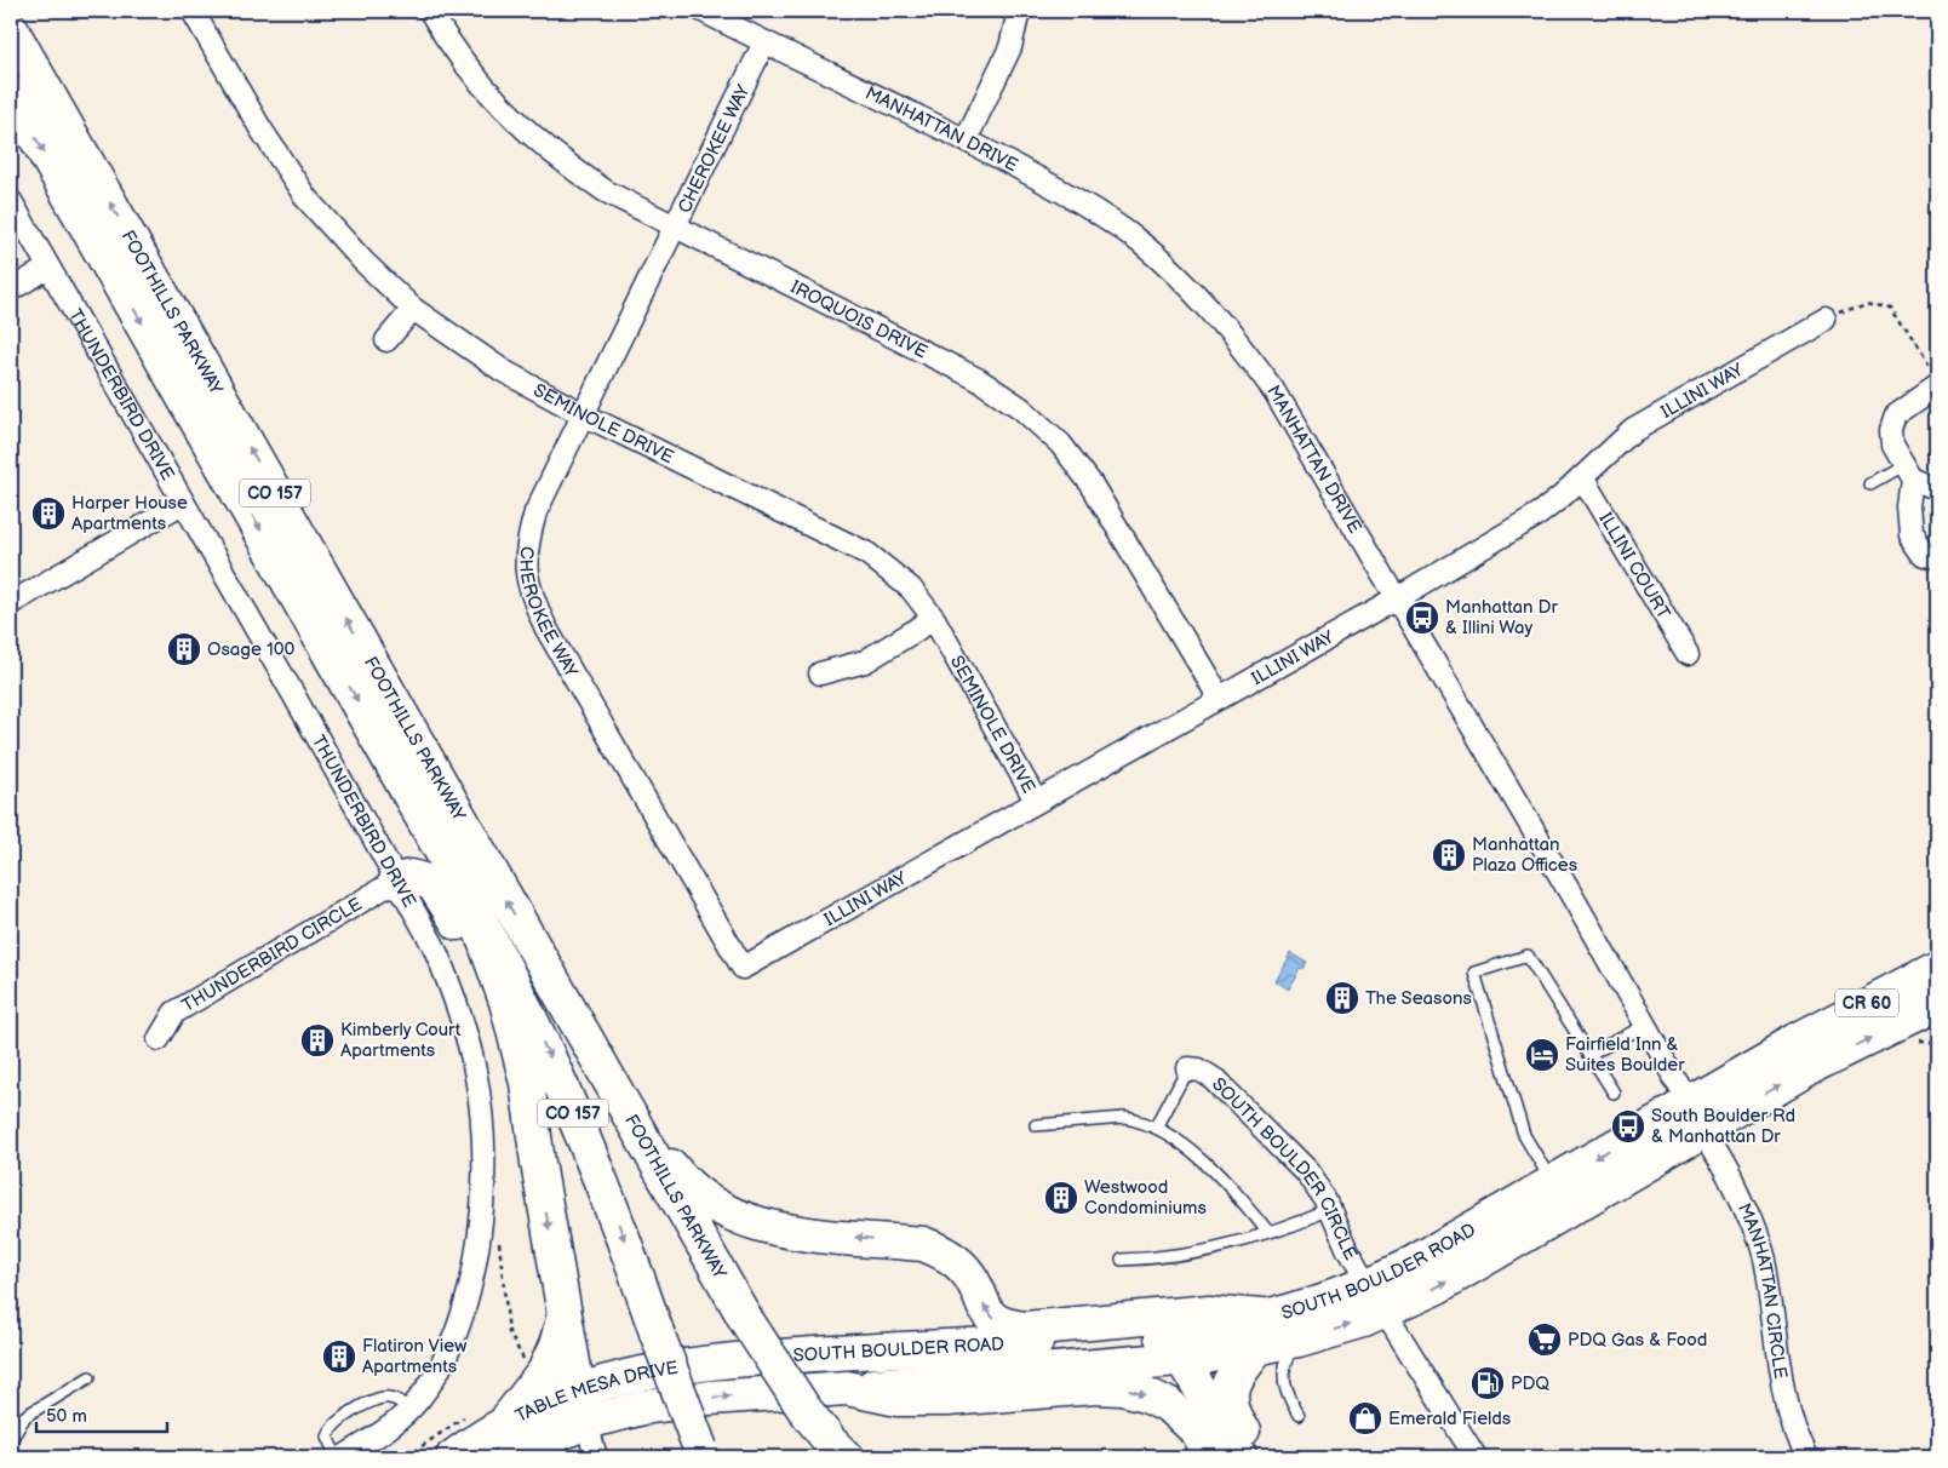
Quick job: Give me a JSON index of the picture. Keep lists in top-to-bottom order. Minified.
{"streets":{"main road":["FOOTHILLS PARKWAY","CO 157","CR 60","SOUTH BOULDER ROAD","TABLE MESA DRIVE"],"street":["MANHATTAN DRIVE","CHEROKEE WAY","IROQUOIS DRIVE","ILLINI WAY","THUNDERBIRD DRIVE","SEMINOLE DRIVE","ILLINI COURT","THUNDERBIRD CIRCLE","SOUTH BOULDER CIRCLE","MANHATTAN CIRCLE"]},"crossings":[["MANHATTAN DRIVE","CHEROKEE WAY"],["MANHATTAN DRIVE","ILLINI WAY"],["MANHATTAN DRIVE","SOUTH BOULDER ROAD"],["MANHATTAN DRIVE","MANHATTAN CIRCLE"],["CHEROKEE WAY","IROQUOIS DRIVE"],["CHEROKEE WAY","ILLINI WAY"],["CHEROKEE WAY","SEMINOLE DRIVE"],["FOOTHILLS PARKWAY","CO 157"],["IROQUOIS DRIVE","ILLINI WAY"],["ILLINI WAY","SEMINOLE DRIVE"],["ILLINI WAY","ILLINI COURT"],["THUNDERBIRD DRIVE","THUNDERBIRD CIRCLE"],["SOUTH BOULDER CIRCLE","SOUTH BOULDER ROAD"],["SOUTH BOULDER ROAD","MANHATTAN CIRCLE"],["SOUTH BOULDER ROAD","TABLE MESA DRIVE"]],"places":{"building":["Harper House Apartments","Osage 100","Manhattan Plaza Offices","The Seasons","Kimberly Court Apartments","Westwood Condominiums","Flatiron View Apartments"],"bus stop":["Manhattan Dr & Illini Way","South Boulder Rd & Manhattan Dr"],"hotel":["Fairfield Inn & Suites Boulder"],"supermarket":["PDQ Gas & Food"],"fuel station":["PDQ"],"shop":["Emerald Fields"]},"scale_bar":"50 m"}
